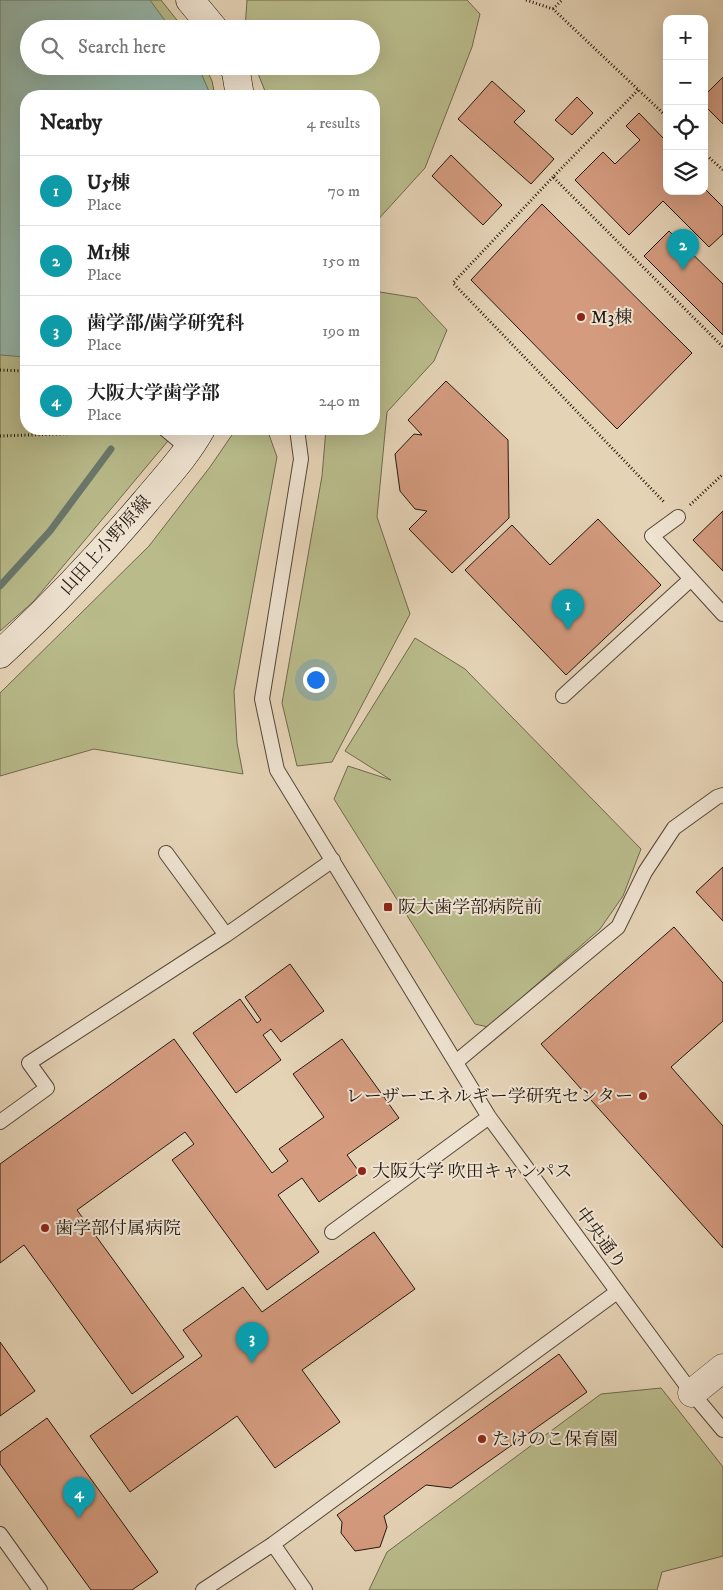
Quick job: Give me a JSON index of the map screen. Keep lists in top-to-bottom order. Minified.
{"streets":{"main road":["山田上小野原線"],"lane":["中央通り"]},"places":{"other":["M3棟","レーザーエネルギー学研究センター","大阪大学 吹田キャンパス","歯学部付属病院","たけのこ保育園"],"transit":["阪大歯学部病院前"]},"page":{"map_buttons":["+","−"],"search":"Search here","heading":["Nearby","4 results"],"list":[{"mark":"1","name":"U5棟","note":"Place","value":"70 m"},{"mark":"2","name":"M1棟","note":"Place","value":"150 m"},{"mark":"3","name":"歯学部/歯学研究科","note":"Place","value":"190 m"},{"mark":"4","name":"大阪大学歯学部","note":"Place","value":"240 m"}],"pins":["2","1","3","4"]}}
